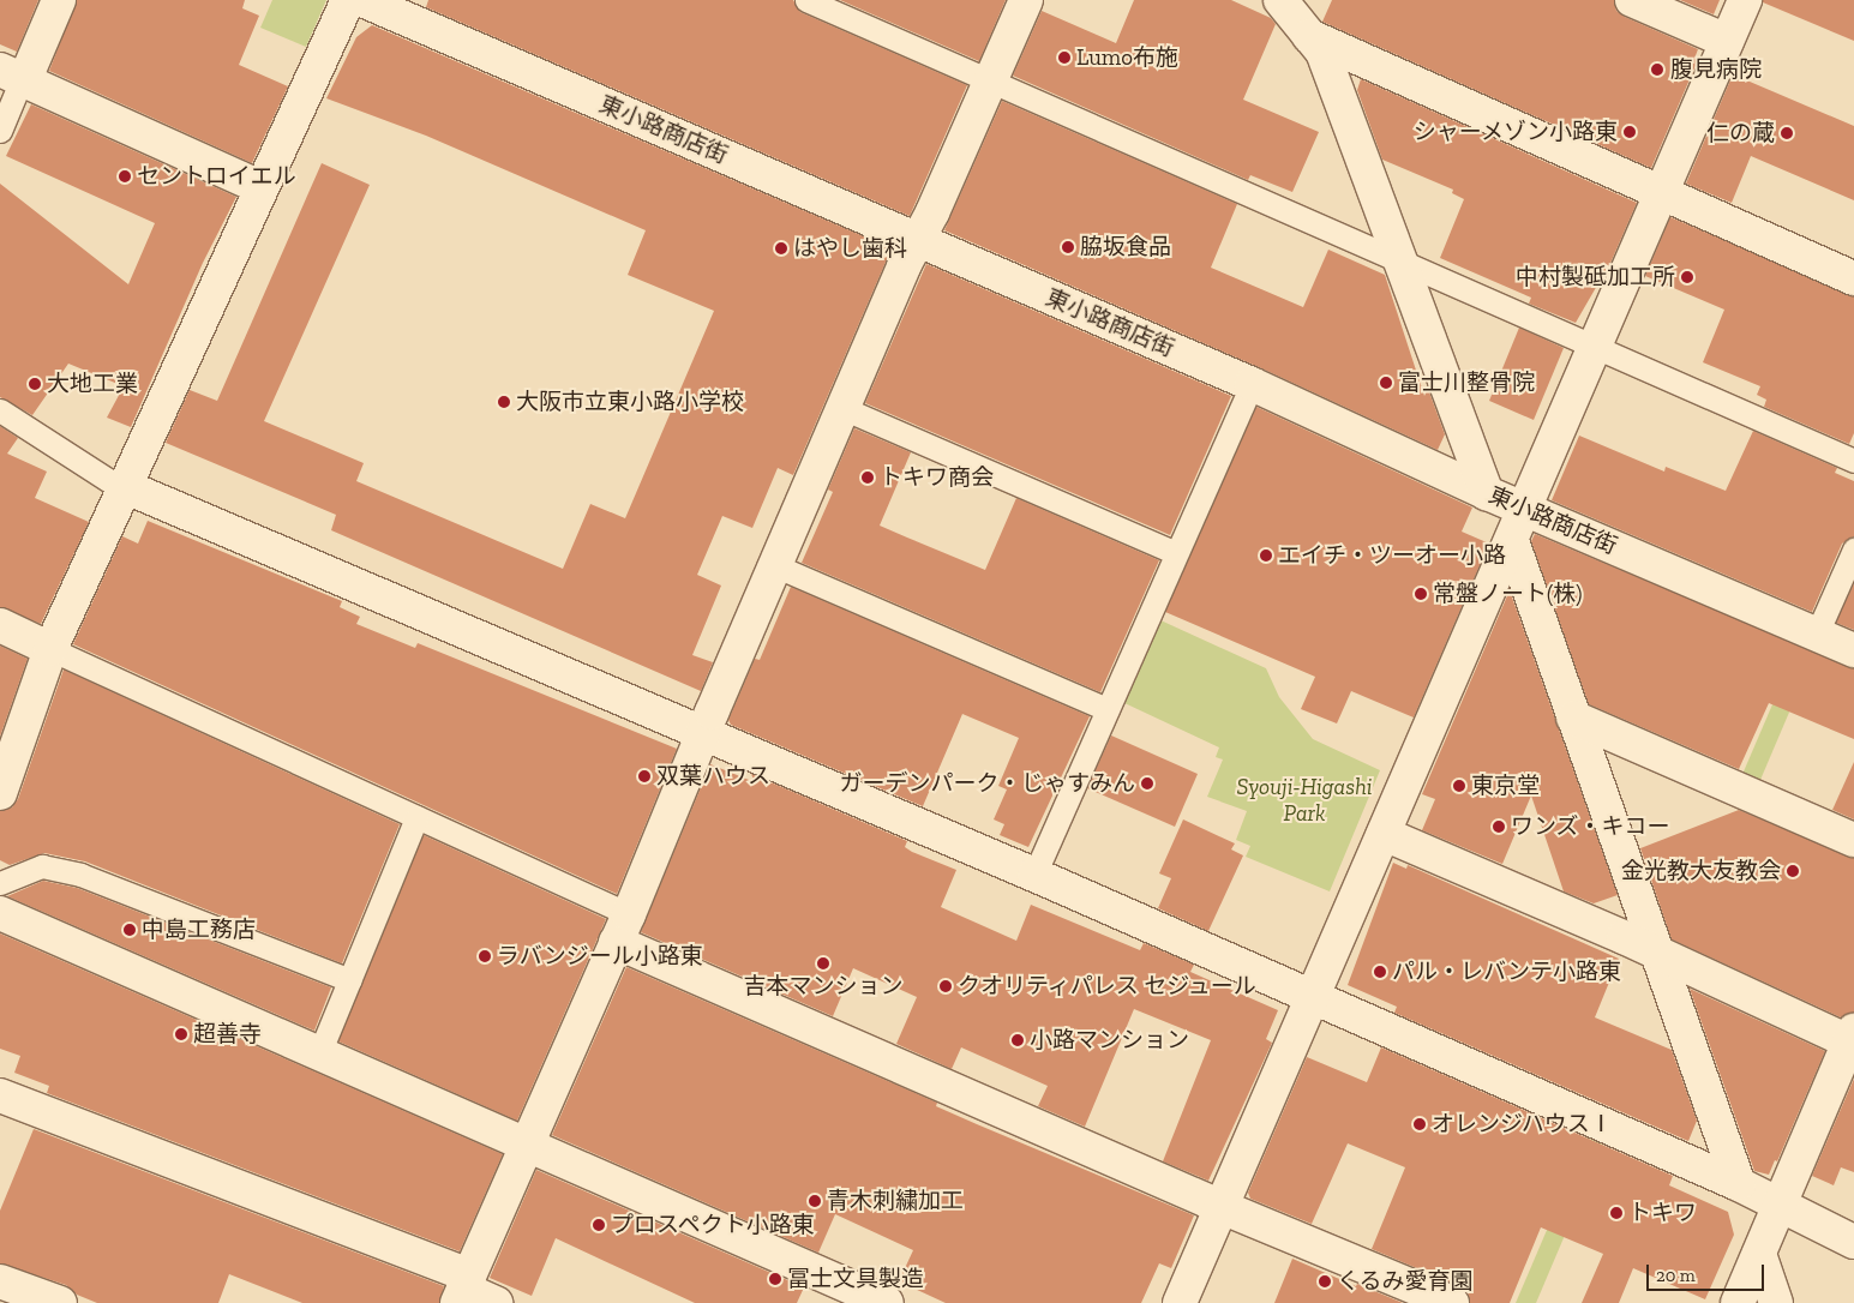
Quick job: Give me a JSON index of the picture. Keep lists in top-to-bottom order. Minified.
{"streets":{"street":["東小路商店街"]},"parks":["Syouji-Higashi Park"],"places":["Lumo布施","腹見病院","シャーメゾン小路東","仁の蔵","セントロイエル","脇坂食品","はやし歯科","中村製砥加工所","富士川整骨院","大地工業","大阪市立東小路小学校","トキワ商会","エイチ・ツーオー小路","常盤ノート(株)","双葉ハウス","ガーデンパーク・じゃすみん","東京堂","ワンズ・キコー","金光教大友教会","中島工務店","ラバンジール小路東","吉本マンション","パル・レバンテ小路東","クオリティパレス セジュール","超善寺","小路マンション","オレンジハウスⅠ","青木刺繍加工","トキワ","プロスペクト小路東","冨士文具製造","くるみ愛育園"],"scale_bar":"20 m"}
